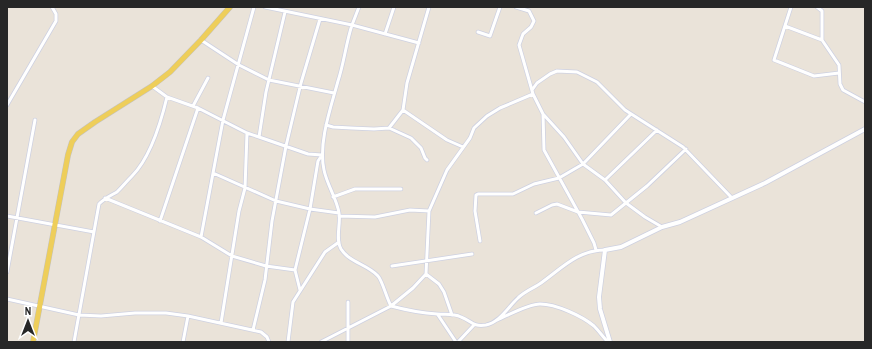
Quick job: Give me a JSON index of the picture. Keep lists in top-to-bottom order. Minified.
{"north":"top"}
